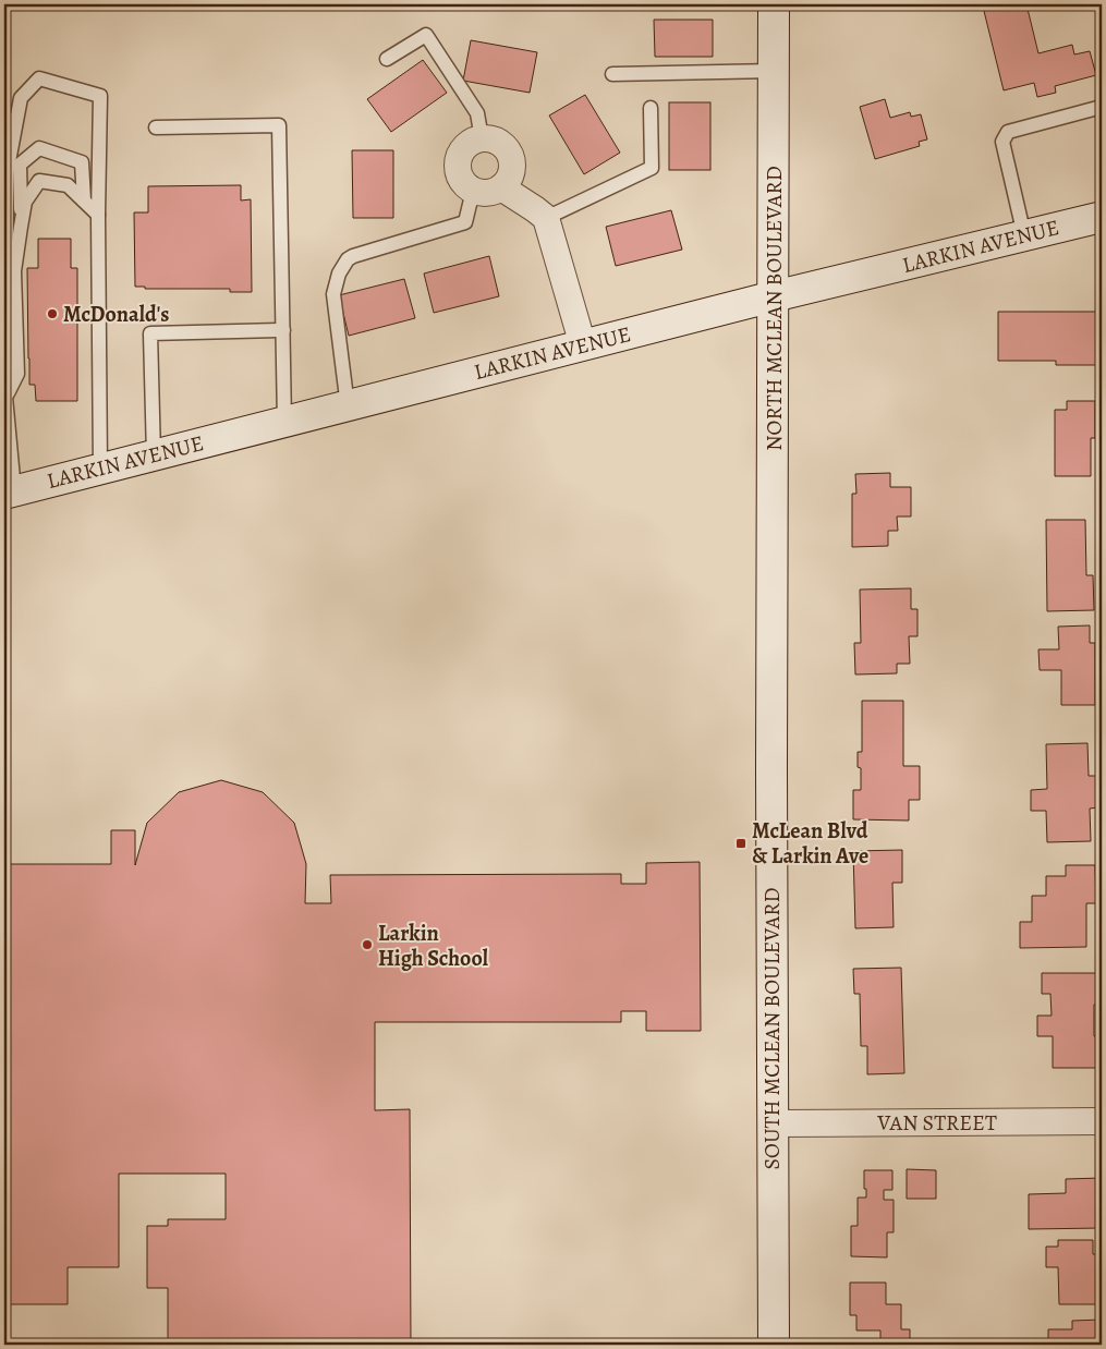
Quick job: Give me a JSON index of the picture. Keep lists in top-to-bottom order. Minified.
{"streets":{"main road":["LARKIN AVENUE","NORTH MCLEAN BOULEVARD","SOUTH MCLEAN BOULEVARD"],"street":["VAN STREET"]},"crossings":[["LARKIN AVENUE","NORTH MCLEAN BOULEVARD"],["NORTH MCLEAN BOULEVARD","SOUTH MCLEAN BOULEVARD"],["SOUTH MCLEAN BOULEVARD","VAN STREET"]],"places":{"other":["McDonald's","Larkin High School"],"transit":["McLean Blvd & Larkin Ave"]}}
